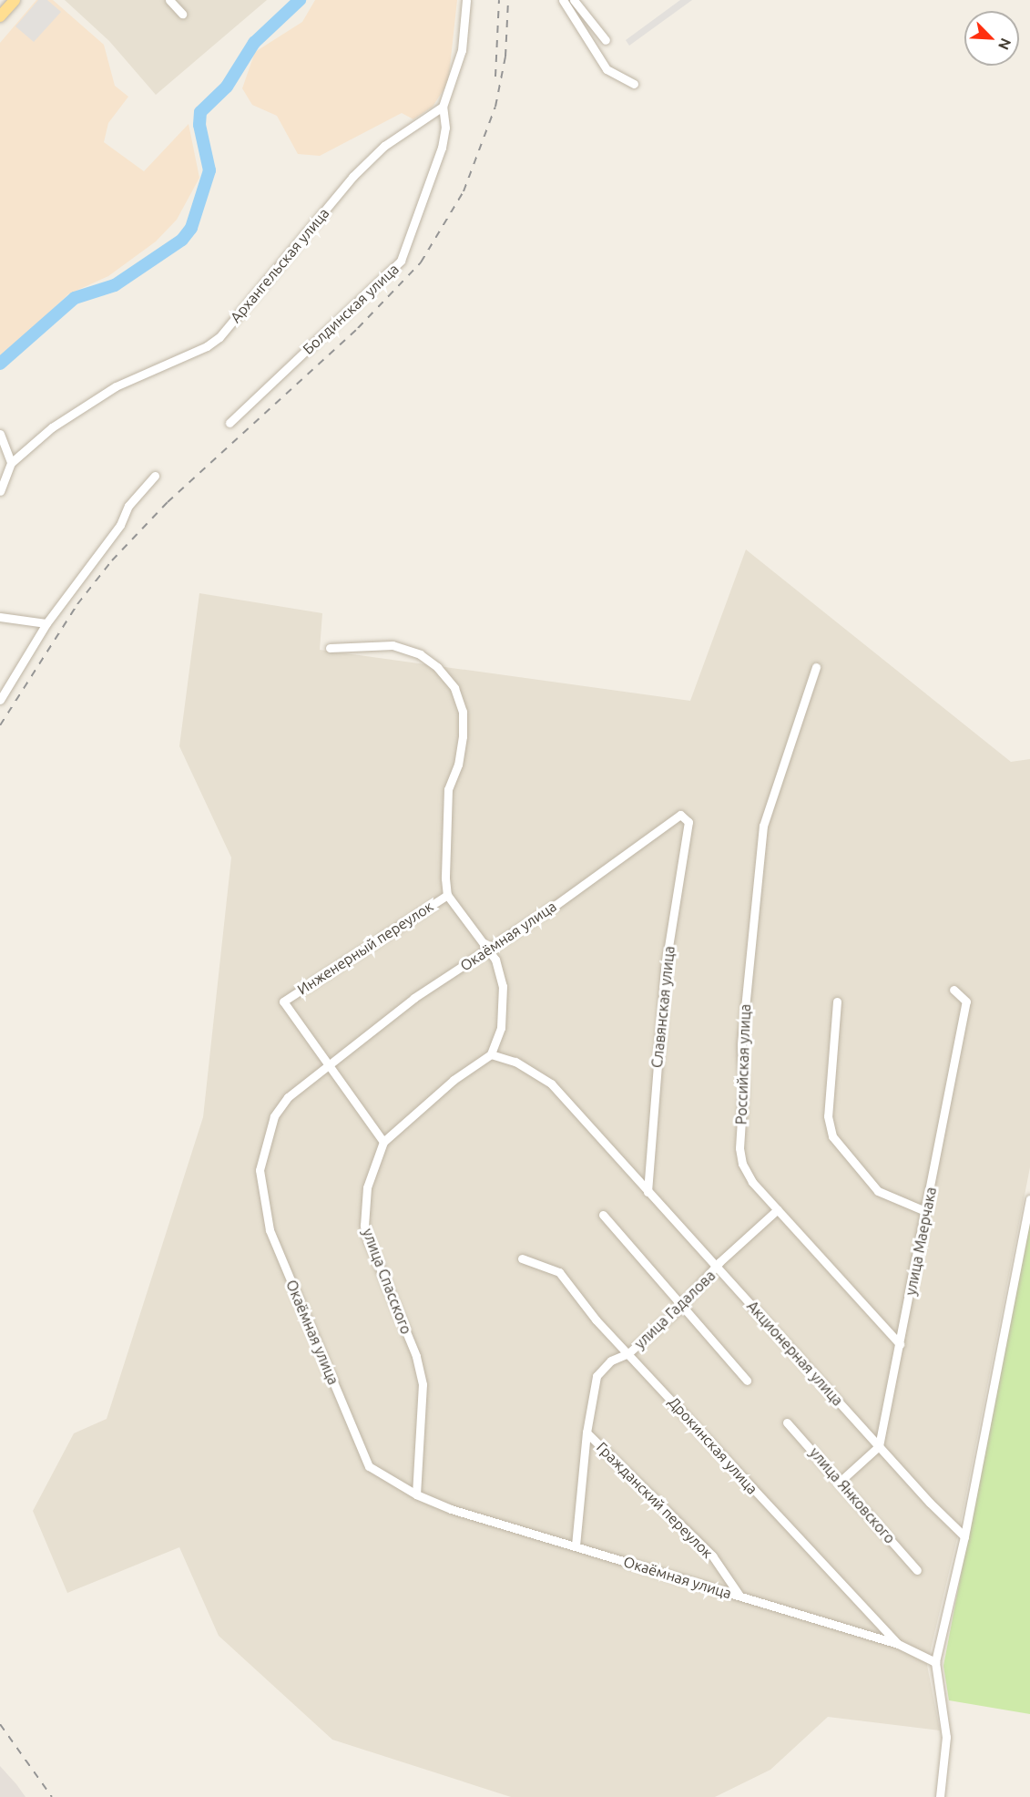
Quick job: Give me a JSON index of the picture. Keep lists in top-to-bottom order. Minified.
{"streets":{"street":["Архангельская улица","Болдинская улица","Окаёмная улица","Инженерный переулок","Славянская улица","Российская улица","улица Маерчака","улица Спасского","улица Гадалова","Акционерная улица","Дрокинская улица","улица Янковского","Гражданский переулок"]},"crossings":[["Архангельская улица","Болдинская улица"],["Окаёмная улица","Инженерный переулок"],["Окаёмная улица","Славянская улица"],["Окаёмная улица","улица Спасского"],["Окаёмная улица","улица Гадалова"],["Окаёмная улица","Дрокинская улица"],["Окаёмная улица","Гражданский переулок"],["Славянская улица","Акционерная улица"],["Российская улица","улица Маерчака"],["Российская улица","улица Гадалова"],["улица Маерчака","Акционерная улица"],["улица Спасского","Акционерная улица"],["улица Гадалова","Акционерная улица"],["улица Гадалова","Дрокинская улица"],["улица Гадалова","Гражданский переулок"]],"north":"bottom right"}
